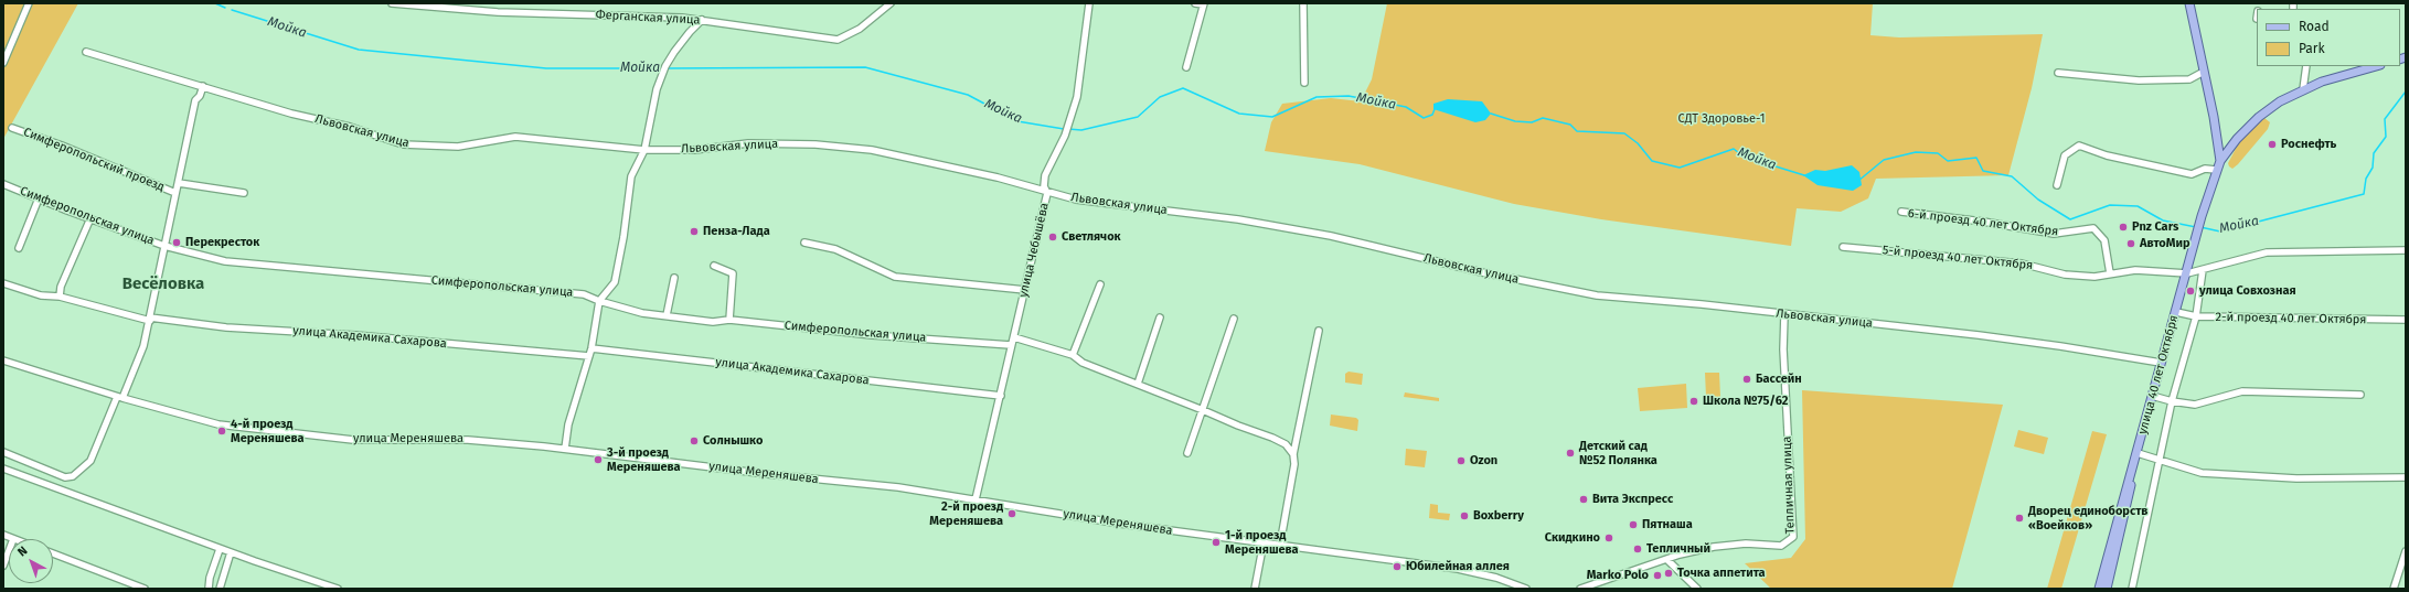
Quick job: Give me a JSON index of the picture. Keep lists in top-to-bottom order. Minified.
{"streets":{"main road":["улица 40 лет Октября"],"street":["Ферганская улица","Львовская улица","Симферопольский проезд","Симферопольская улица","6-й проезд 40 лет Октября","улица Чебышёва","5-й проезд 40 лет Октября","2-й проезд 40 лет Октября","улица Академика Сахарова","улица Мереняшева","Тепличная улица"]},"crossings":[["Львовская улица","улица Чебышёва"],["Львовская улица","улица 40 лет Октября"],["Львовская улица","Тепличная улица"],["Симферопольская улица","улица Чебышёва"],["6-й проезд 40 лет Октября","5-й проезд 40 лет Октября"],["улица Чебышёва","улица Академика Сахарова"],["улица Чебышёва","улица Мереняшева"],["5-й проезд 40 лет Октября","улица 40 лет Октября"],["2-й проезд 40 лет Октября","улица 40 лет Октября"]],"districts":["Весёловка"],"water":["Мойка"],"parks":["СДТ Здоровье-1"],"places":["Роснефть","Pnz Cars","Пенза-Лада","Светлячок","Перекресток","АвтоМир","улица Совхозная","Бассейн","Школа №75/62","4-й проезд Мереняшева","Солнышко","Детский сад №52 Полянка","3-й проезд Мереняшева","Ozon","Вита Экспресс","2-й проезд Мереняшева","Boxberry","Дворец единоборств «Воейков»","Пятнаша","Скидкино","1-й проезд Мереняшева","Тепличный","Юбилейная аллея","Точка аппетита","Marko Polo"],"legend":["Road","Park"],"north":"top left"}
